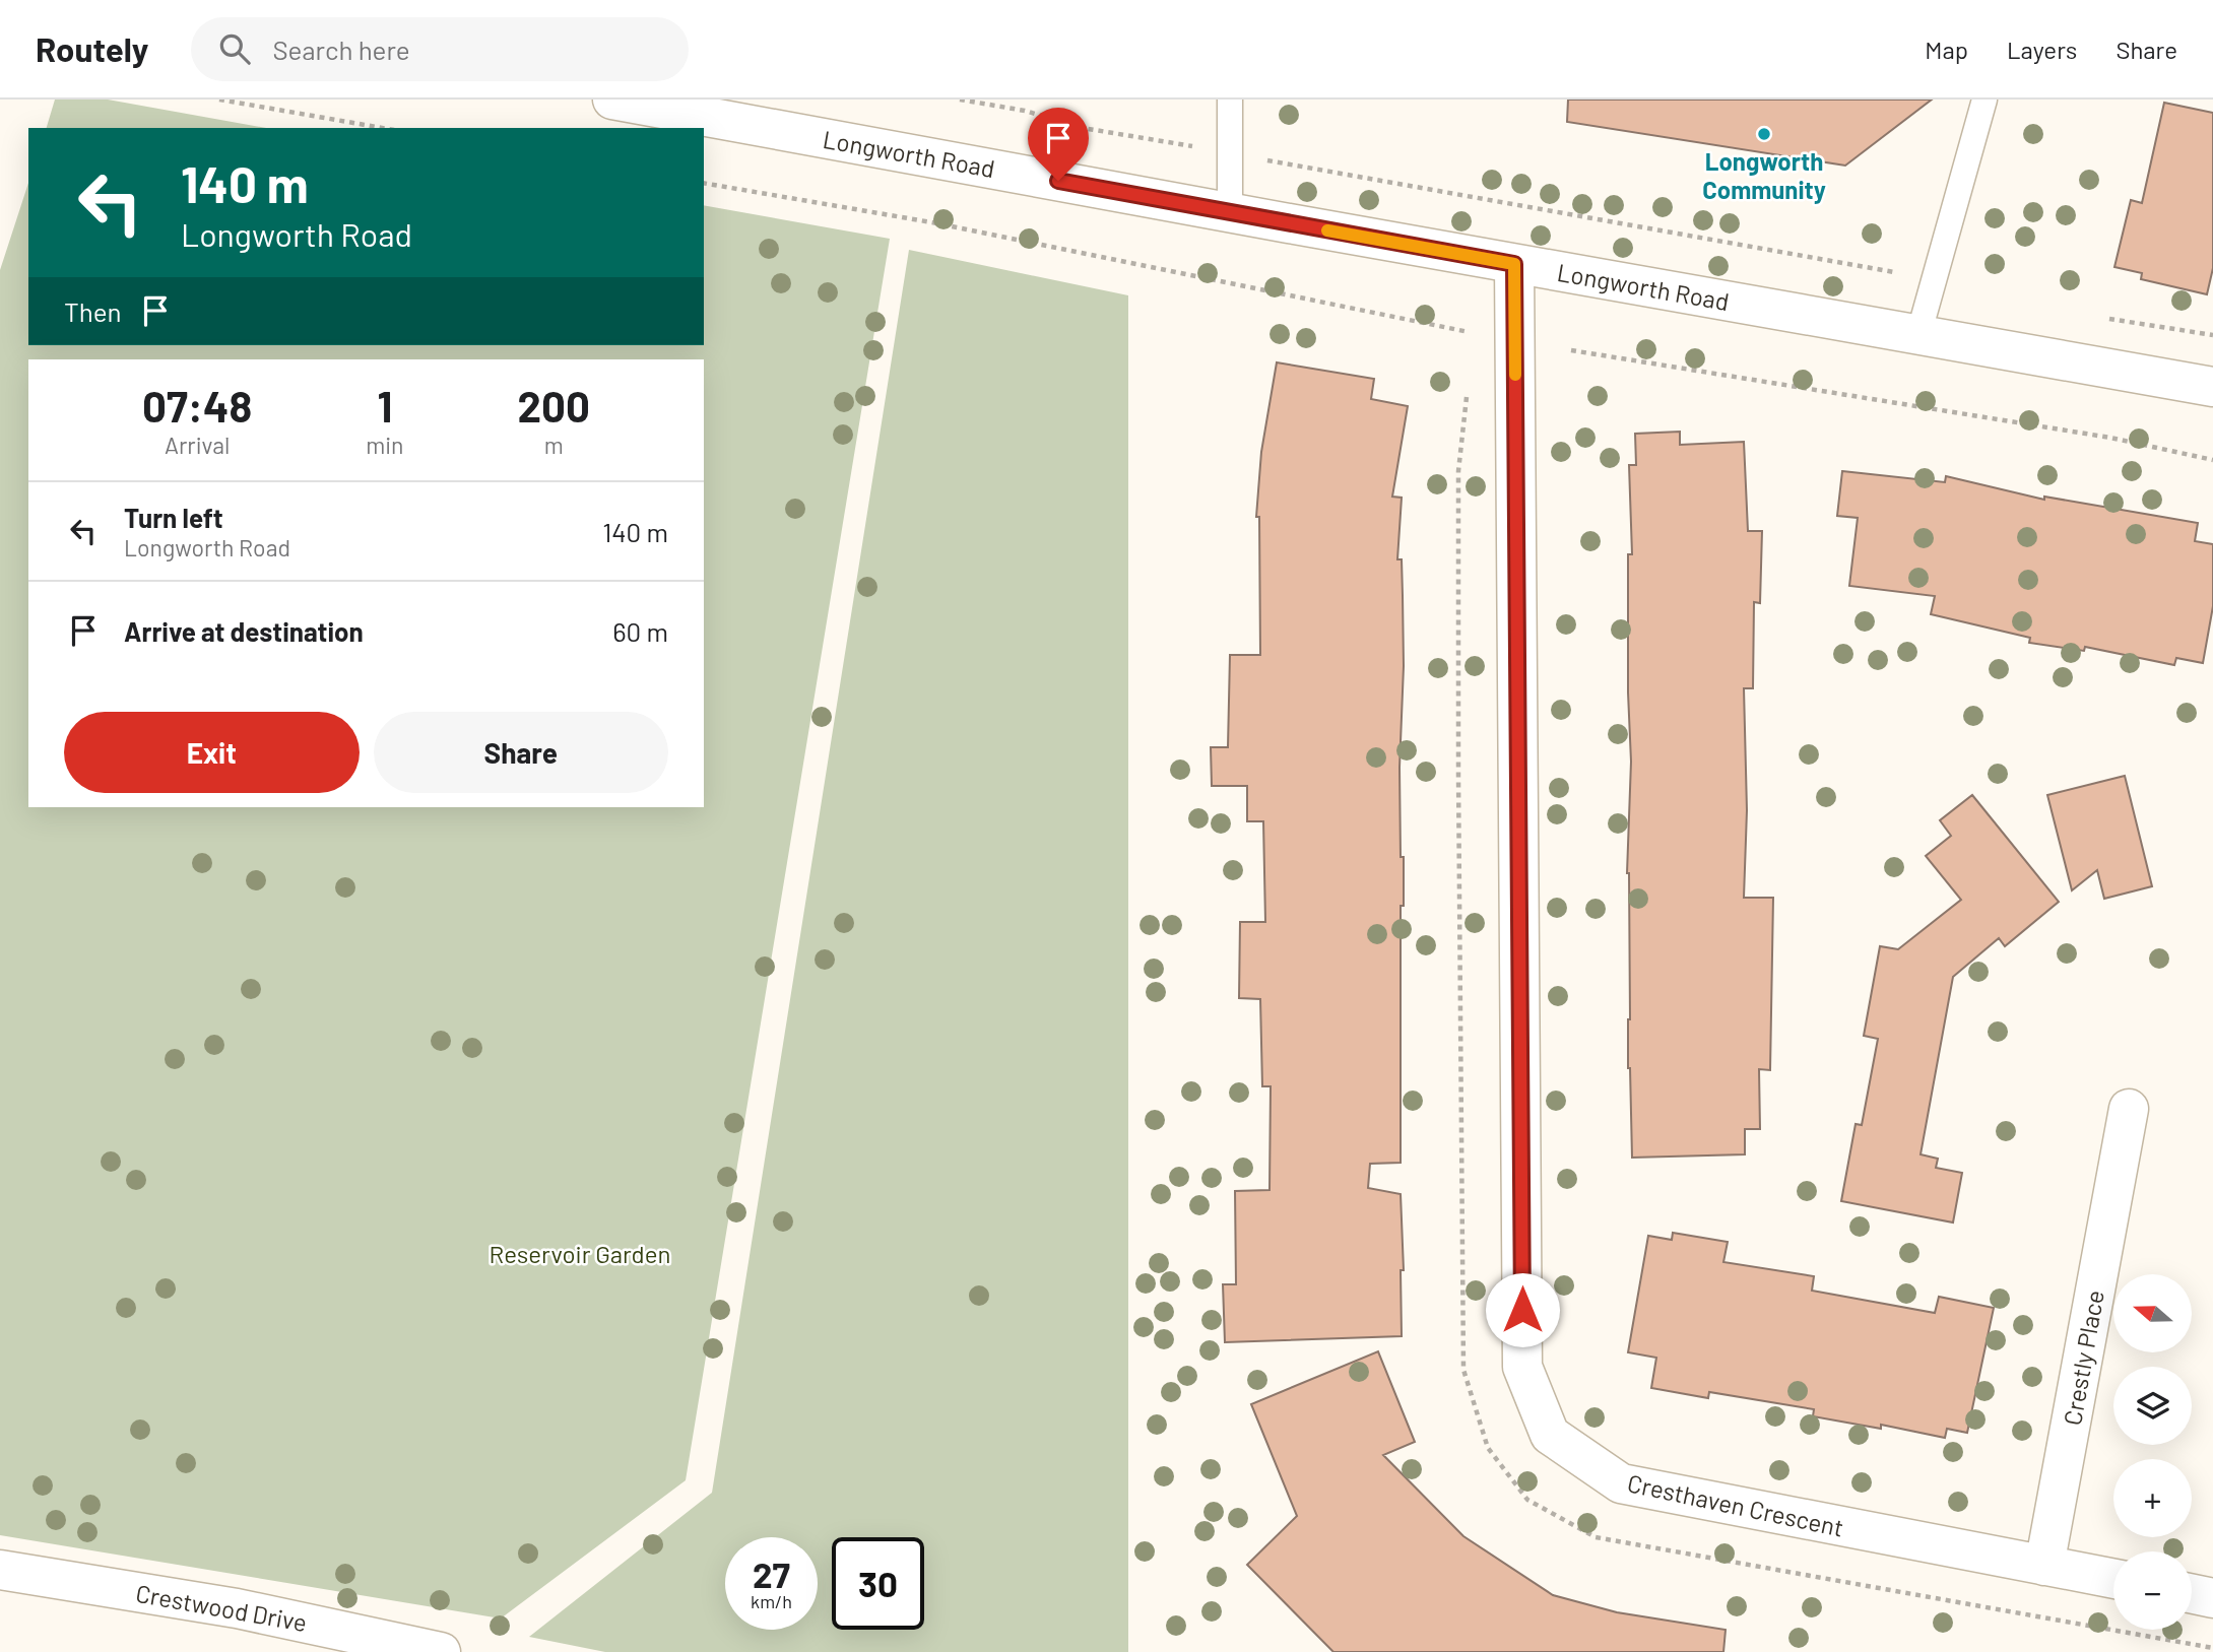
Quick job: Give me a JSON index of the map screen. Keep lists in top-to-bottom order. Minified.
{"streets":{"street":["Longworth Road","Crestly Place","Cresthaven Crescent","Crestwood Drive"]},"crossings":[["Longworth Road","Cresthaven Crescent"],["Crestly Place","Cresthaven Crescent"]],"parks":["Reservoir Garden"],"places":["Longworth Community"],"north":"left","page":{"header":"Routely","search":"Search here","nav":["Map","Layers","Share"],"turn":["140 m","Longworth Road"],"then":"Then","eta":["07:48","Arrival","1","min","200","m"],"list":[{"name":"Turn left","note":"Longworth Road","value":"140 m"},{"name":"Arrive at destination","value":"60 m"}],"buttons":["Exit","Share"],"map_buttons":["+","−"],"speed":"27 km/h","limit":"30"}}
